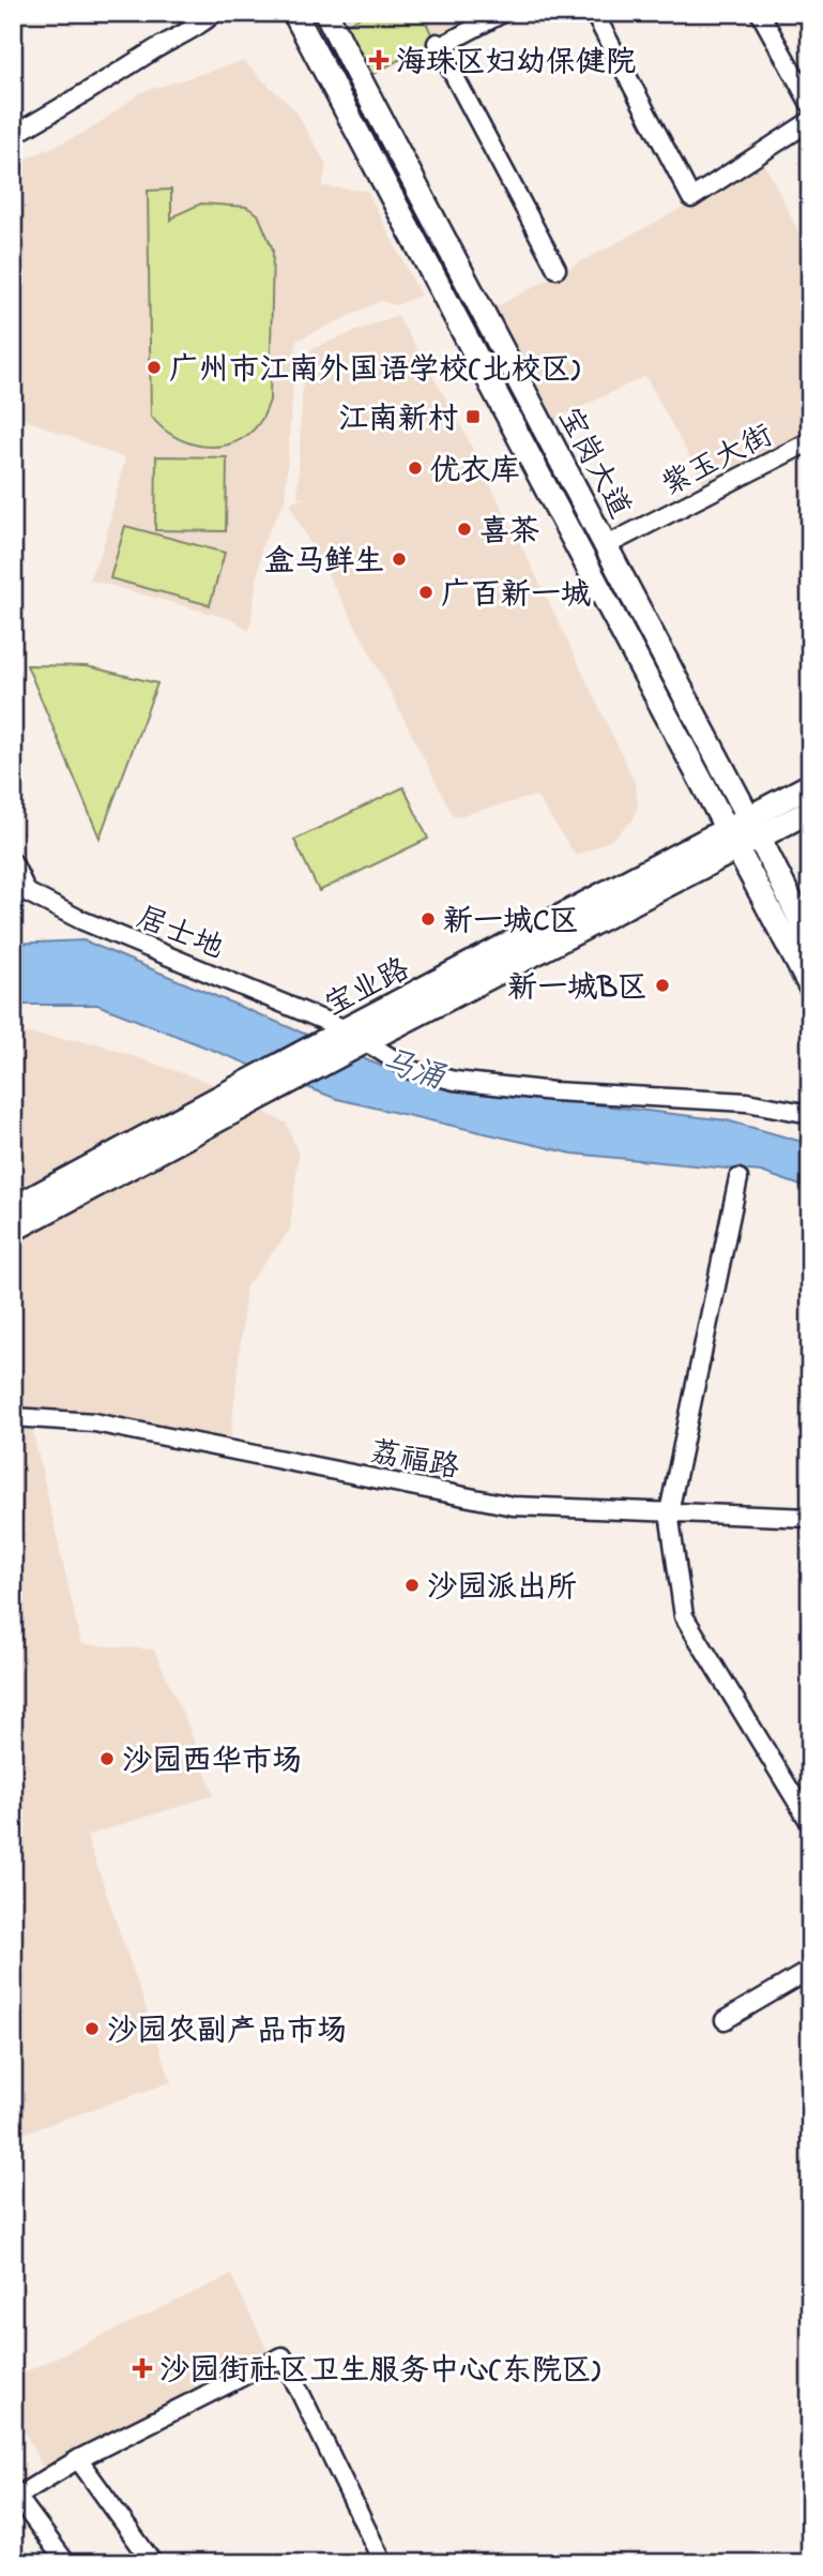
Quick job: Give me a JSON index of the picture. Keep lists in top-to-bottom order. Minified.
{"streets":{"main road":["宝岗大道","宝业路"],"street":["紫玉大街","居士地","荔福路"]},"crossings":[["紫玉大街","宝岗大道"],["宝岗大道","宝业路"],["居士地","宝业路"]],"water":["马涌"],"places":{"health":["海珠区妇幼保健院","沙园街社区卫生服务中心(东院区)"],"other":["广州市江南外国语学校(北校区)","优衣库","喜茶","盒马鲜生","广百新一城","新一城C区","新一城B区","沙园派出所","沙园西华市场","沙园农副产品市场"],"transit":["江南新村"]}}
